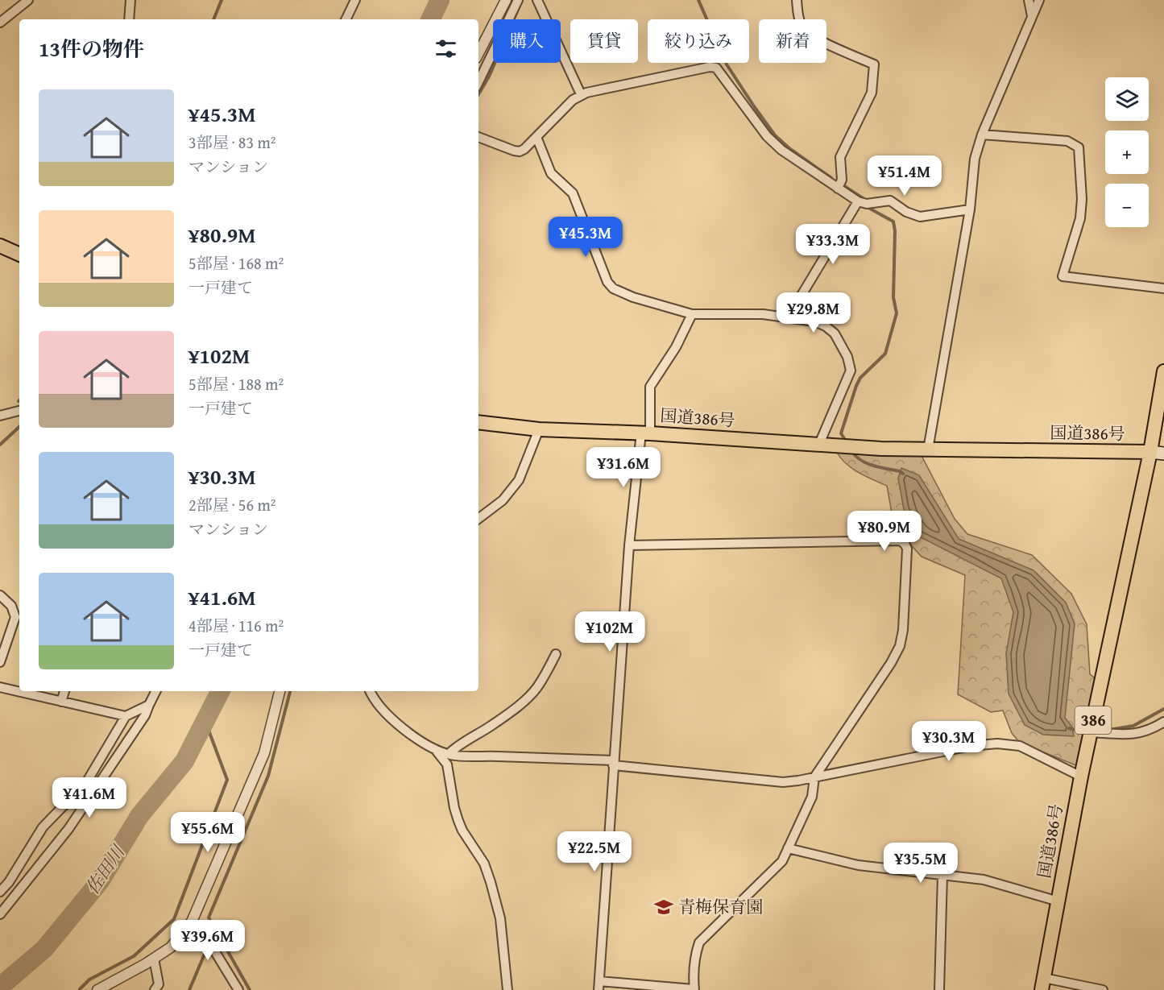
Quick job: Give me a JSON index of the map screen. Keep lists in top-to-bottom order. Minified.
{"streets":{"main road":["国道386号","386"]},"water":["佐田川"],"places":{"school or university":["青梅保育園"]},"page":{"chip":["購入","賃貸","絞り込み","新着"],"heading":"13件の物件","map_buttons":["+","−"],"list":[{"name":"¥45.3M","note":"3部屋 · 83 m² · マンション"},{"name":"¥80.9M","note":"5部屋 · 168 m² · 一戸建て"},{"name":"¥102M","note":"5部屋 · 188 m² · 一戸建て"},{"name":"¥30.3M","note":"2部屋 · 56 m² · マンション"},{"name":"¥41.6M","note":"4部屋 · 116 m² · 一戸建て"}],"price":["¥51.4M","¥45.3M","¥33.3M","¥29.8M","¥31.6M","¥80.9M","¥102M","¥30.3M","¥41.6M","¥55.6M","¥22.5M","¥35.5M","¥39.6M"]}}
